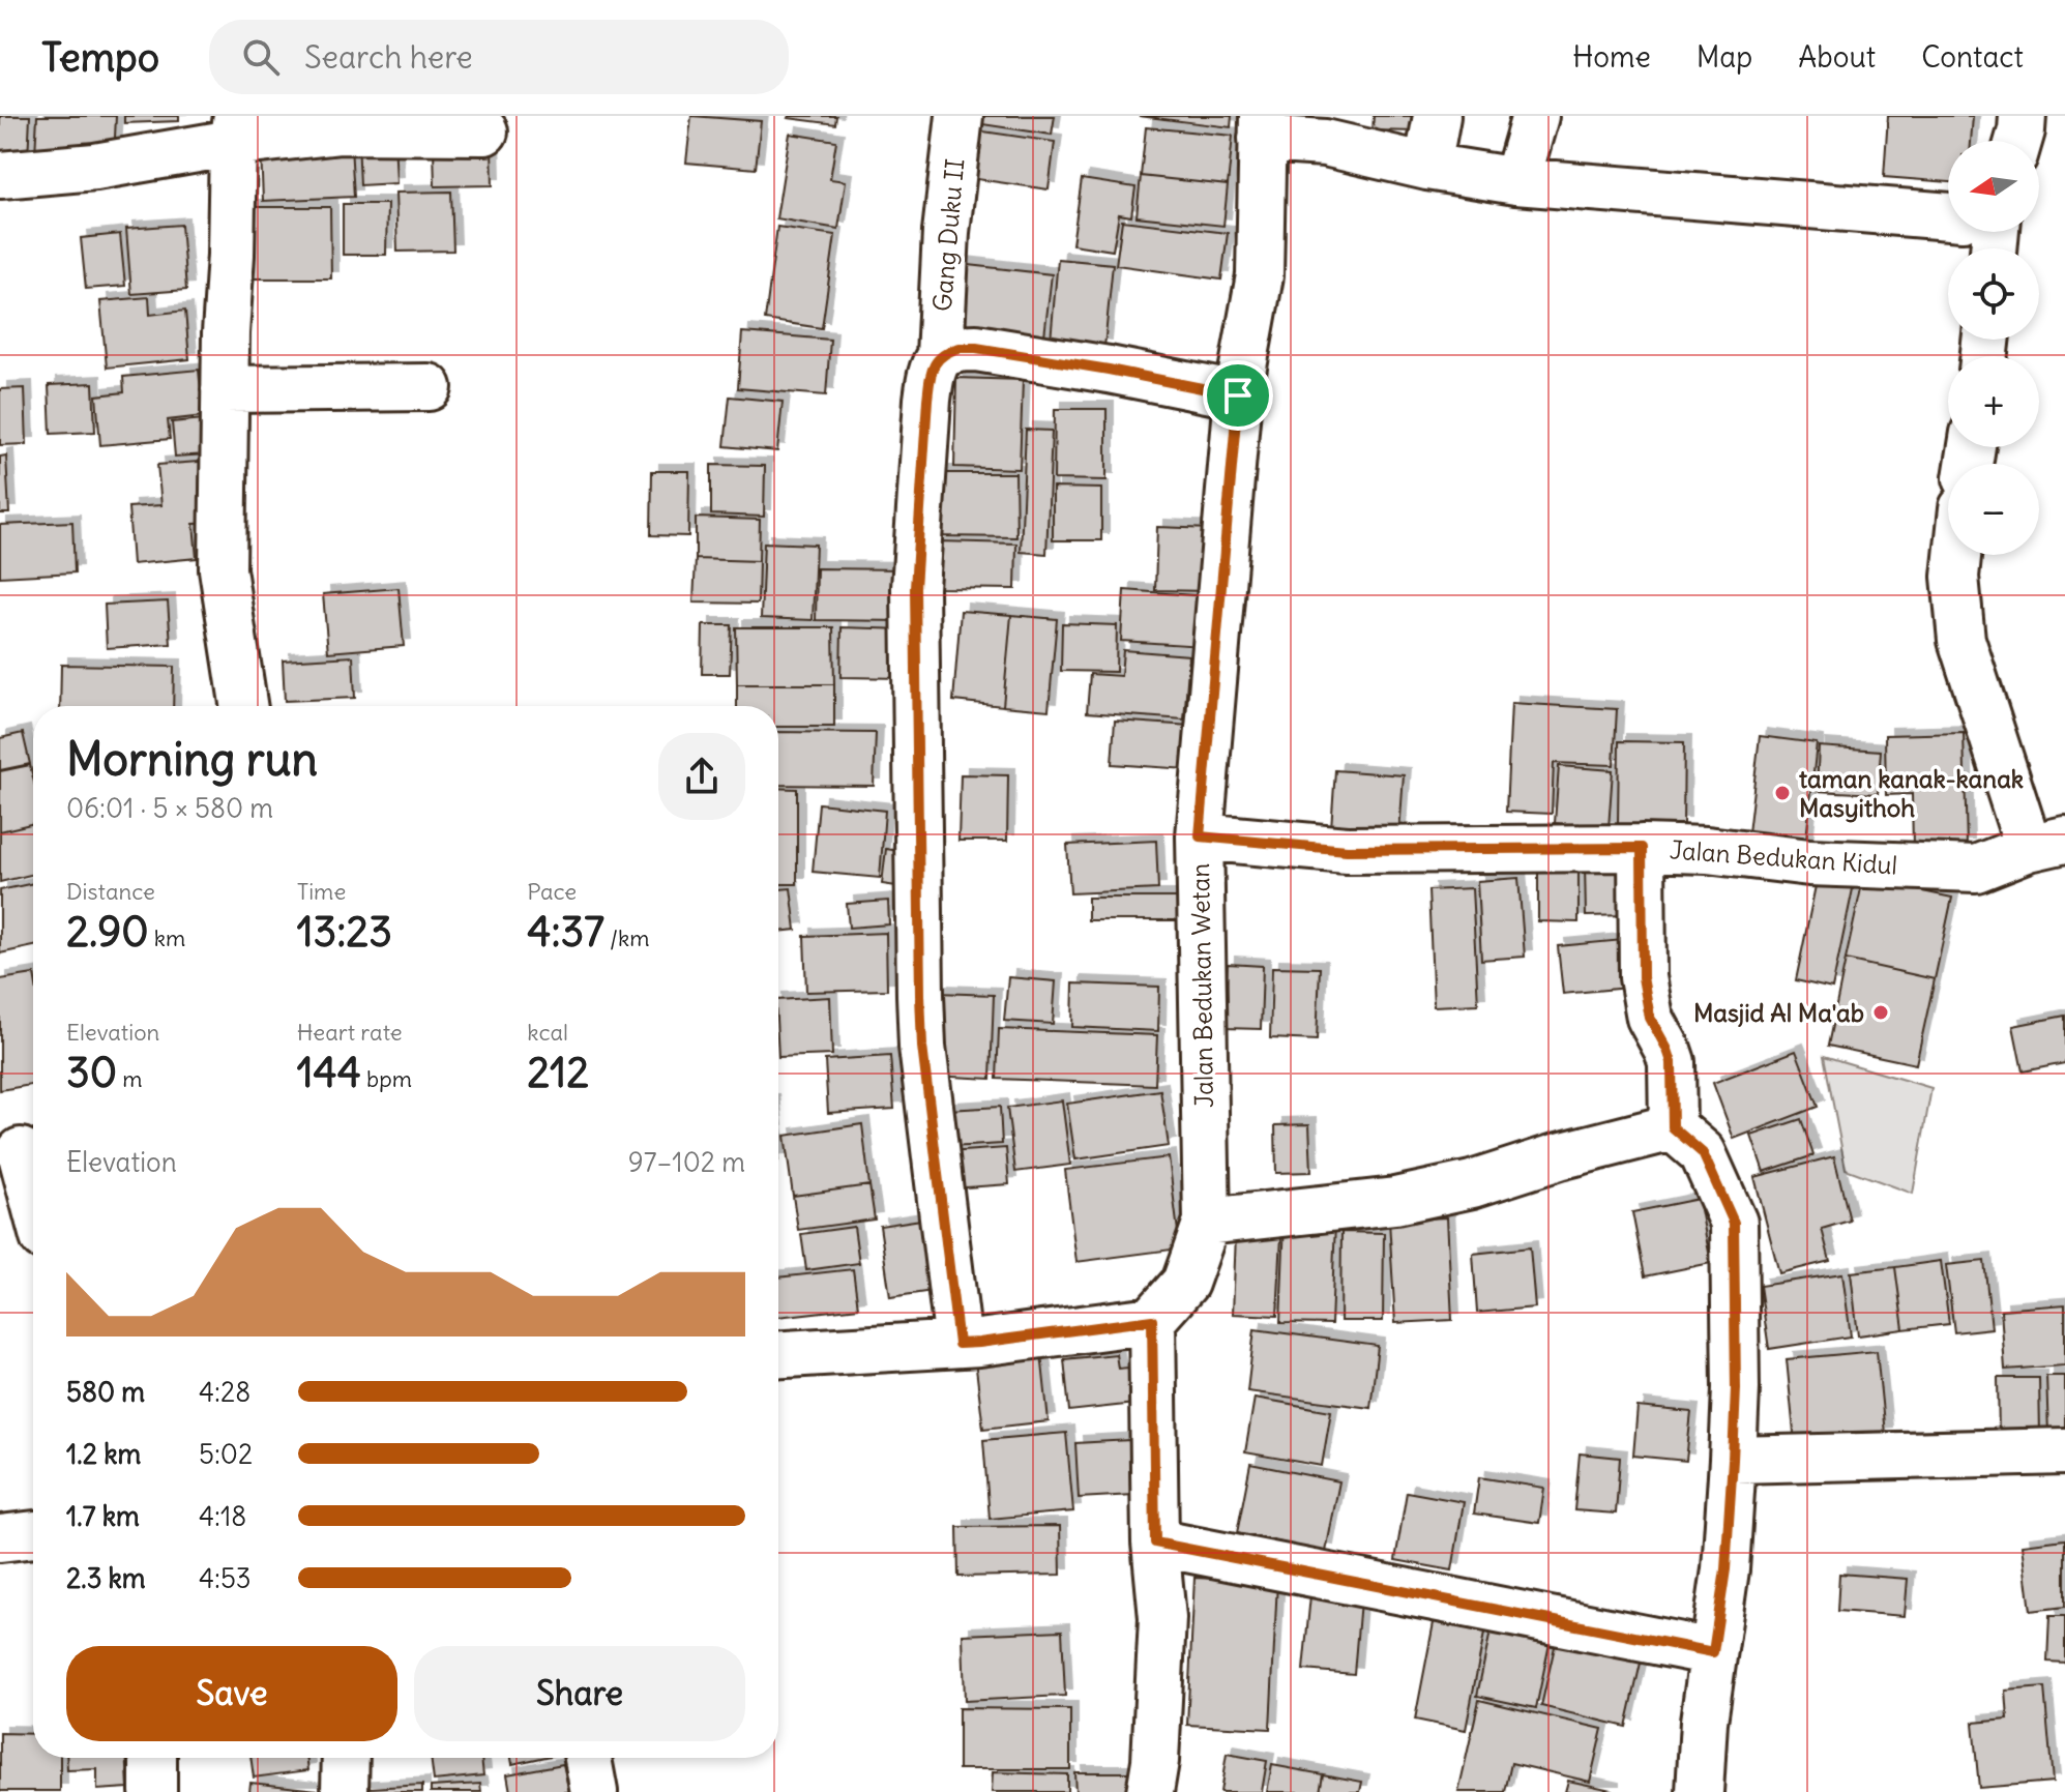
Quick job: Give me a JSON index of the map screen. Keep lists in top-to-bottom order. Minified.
{"streets":{"street":["Gang Duku II","Jalan Bedukan Kidul","Jalan Bedukan Wetan"]},"crossings":[["Jalan Bedukan Kidul","Jalan Bedukan Wetan"]],"places":["taman kanak-kanak Masyithoh","Masjid Al Ma'ab"],"north":"left","page":{"header":"Tempo","search":"Search here","nav":["Home","Map","About","Contact"],"map_buttons":["+","−"],"heading":["Morning run","06:01 · 5 × 580 m"],"stats":[["Distance","2.90 km"],["Time","13:23"],["Pace","4:37 /km"],["Elevation","30 m"],["Heart rate","144 bpm"],["kcal","212"]],"chart":["Elevation","97–102 m"],"list":[{"name":"580 m","note":"4:28"},{"name":"1.2 km","note":"5:02"},{"name":"1.7 km","note":"4:18"},{"name":"2.3 km","note":"4:53"}],"buttons":["Save","Share"]}}
